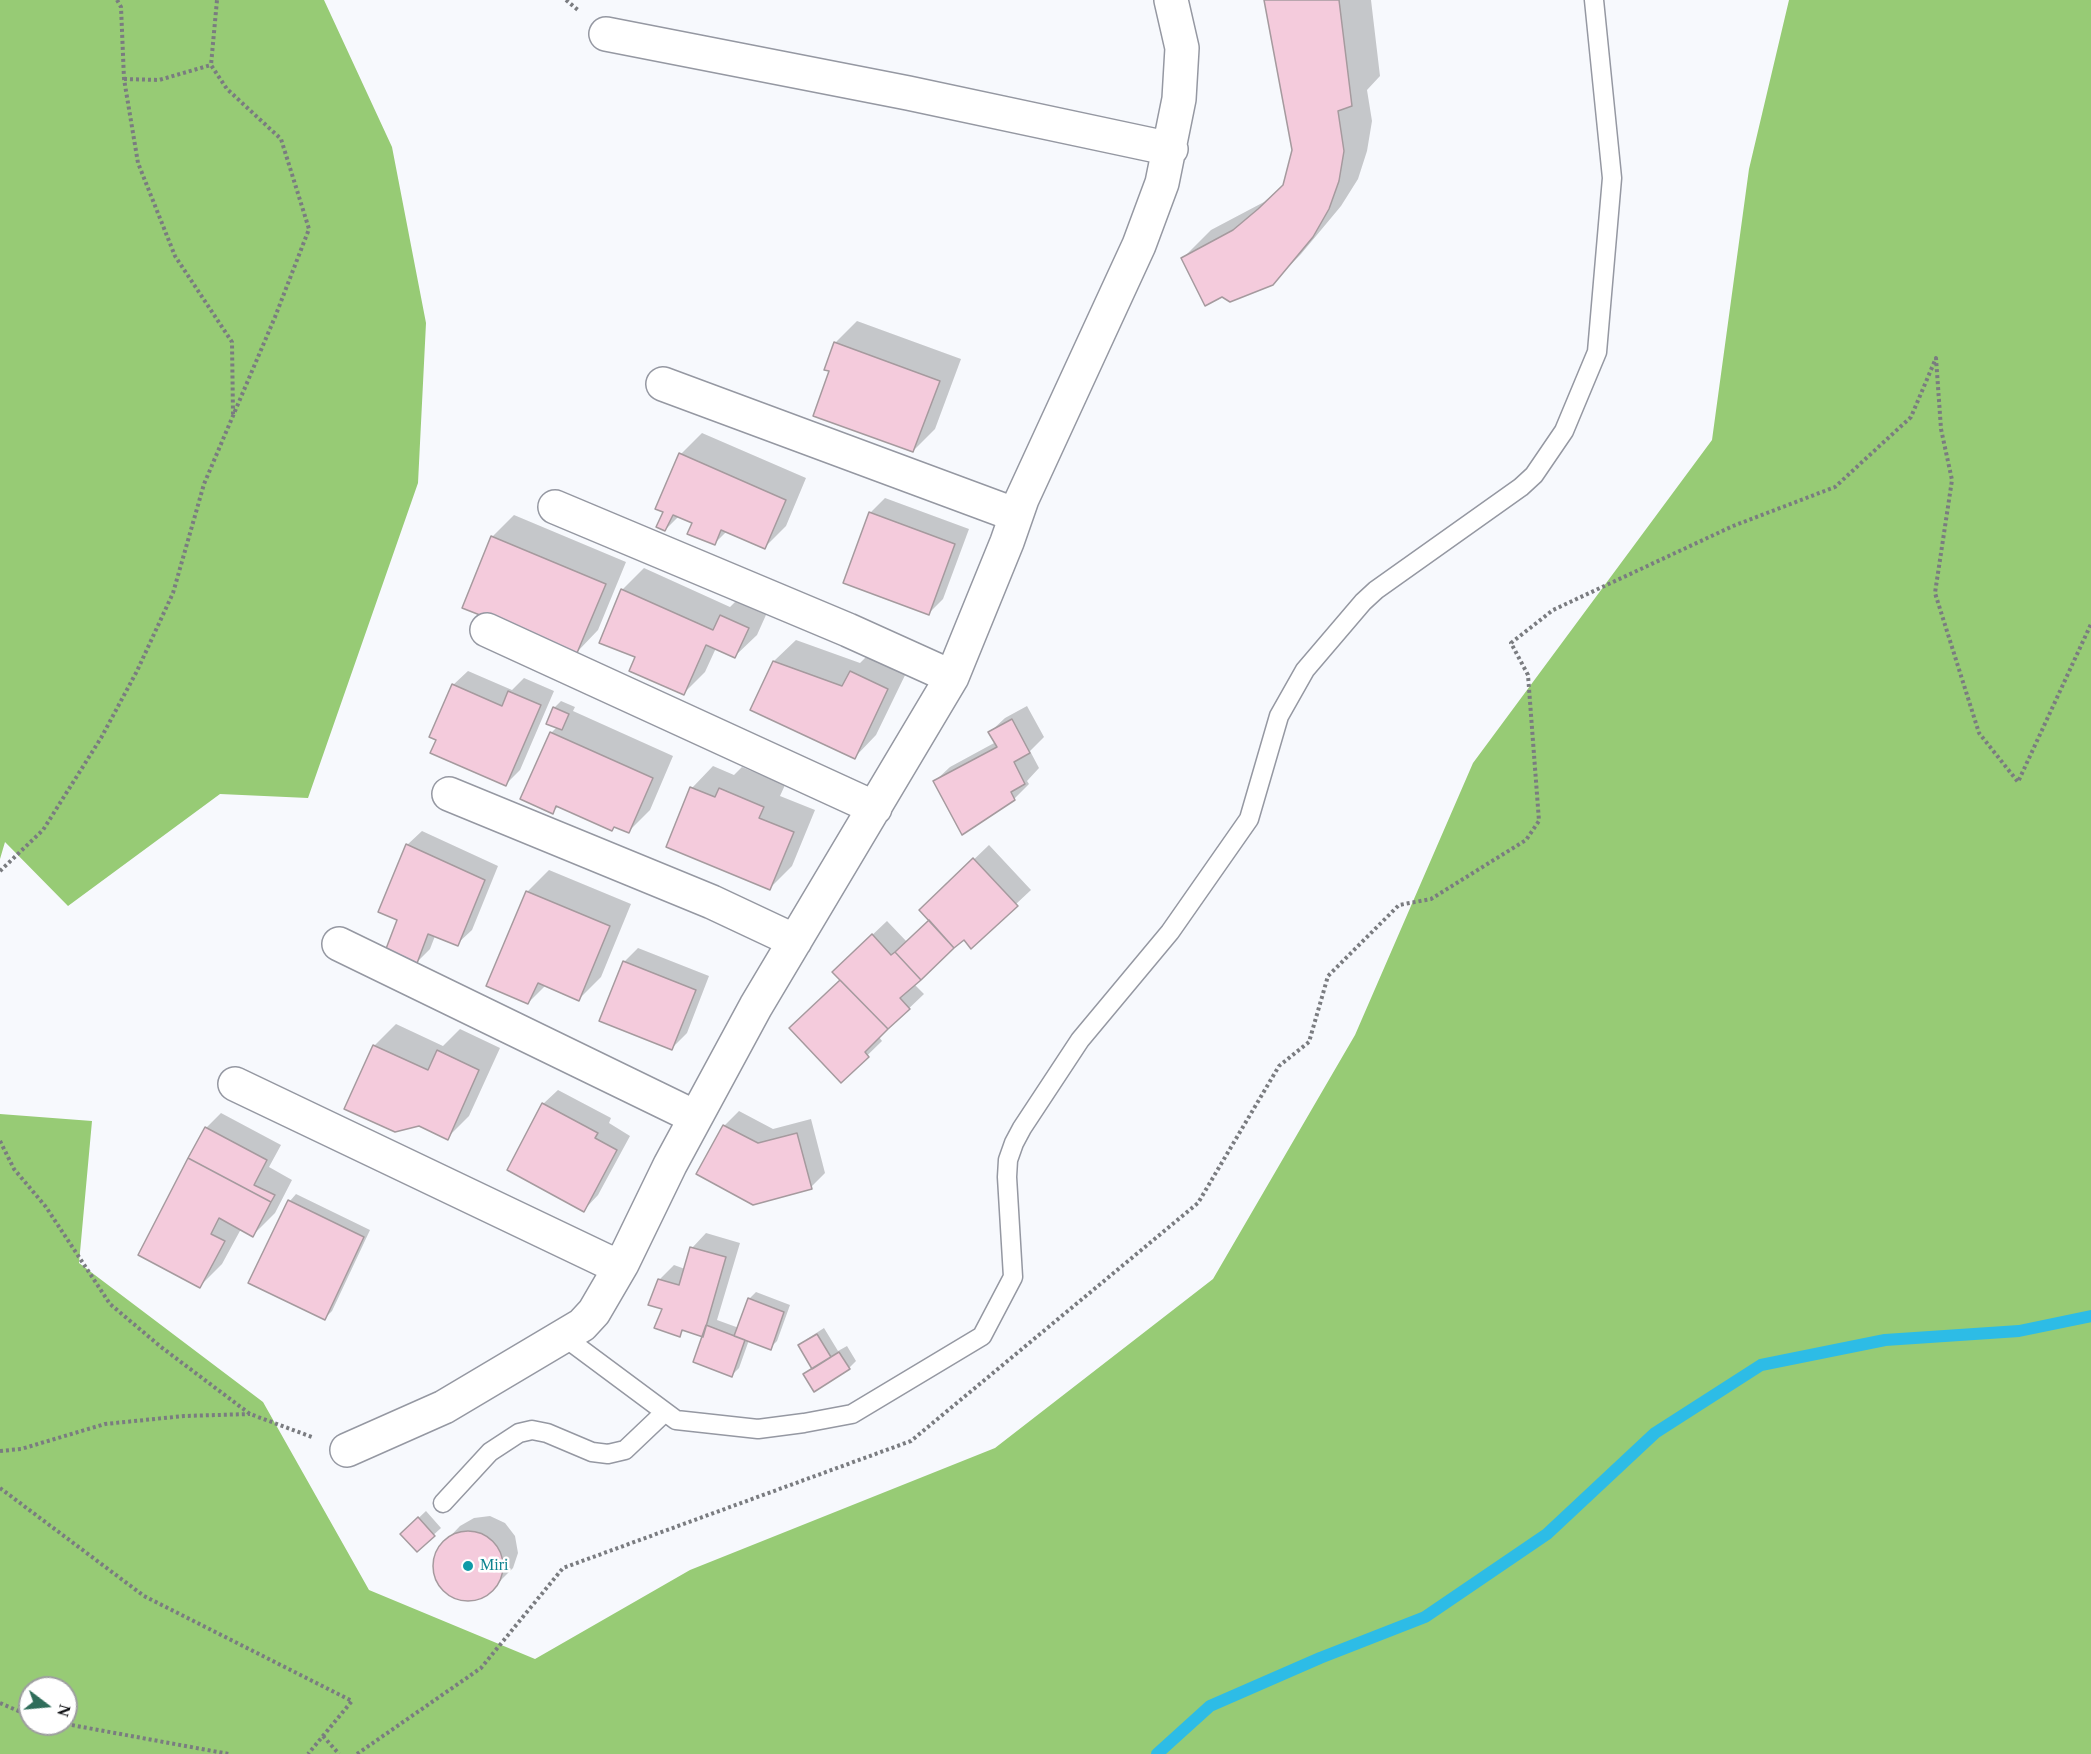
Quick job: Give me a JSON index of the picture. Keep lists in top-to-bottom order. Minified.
{"places":["Miri"],"north":"right"}
